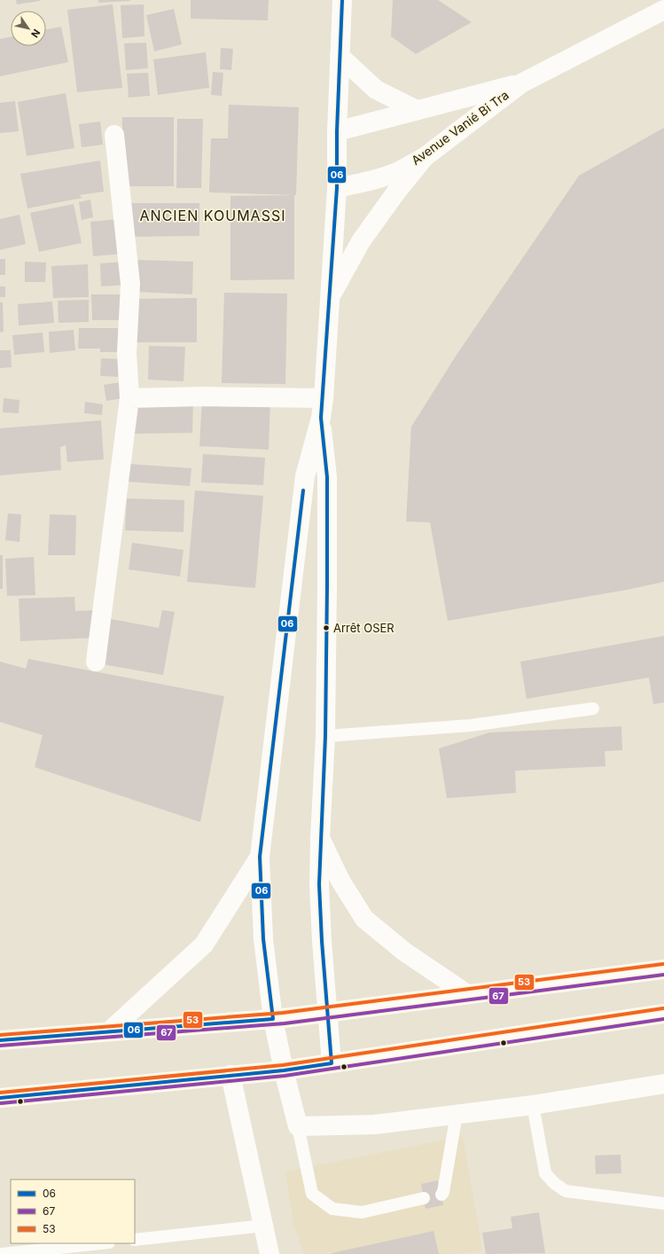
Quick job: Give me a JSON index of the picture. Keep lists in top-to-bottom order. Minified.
{"streets":{"main road":["Avenue Vanié Bi Tra"]},"districts":["ANCIEN KOUMASSI"],"places":["Arrêt OSER"],"lines":["transit line 06","transit line 53","transit line 67"],"legend":["06","67","53"],"north":"bottom right"}
